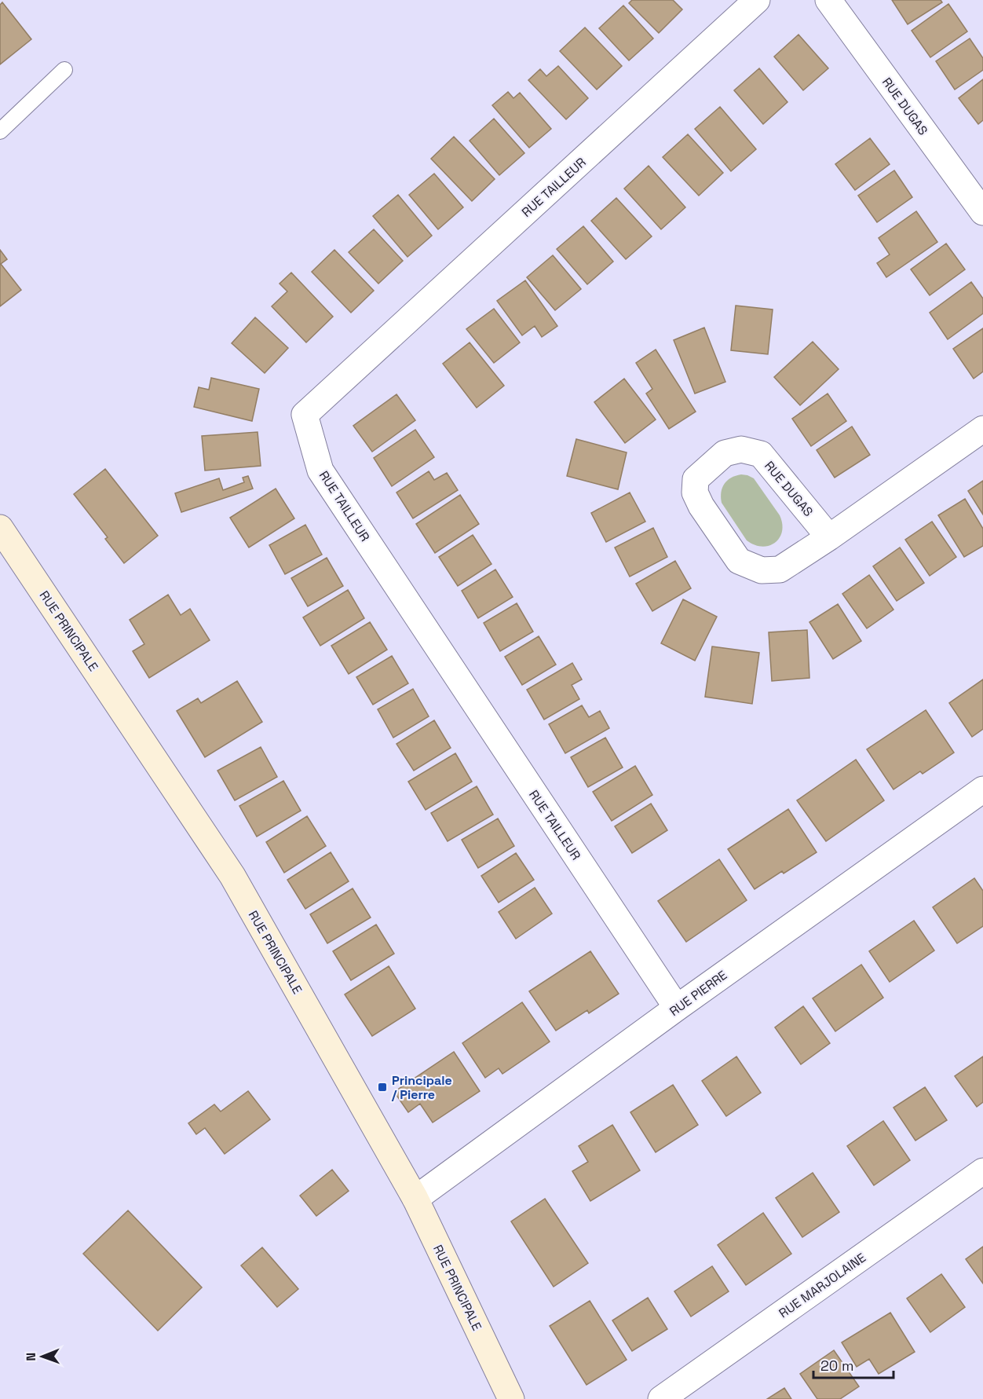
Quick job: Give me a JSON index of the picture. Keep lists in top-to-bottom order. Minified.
{"streets":{"street":["RUE DUGAS","RUE TAILLEUR","RUE PRINCIPALE","RUE PIERRE","RUE MARJOLAINE"]},"crossings":[["RUE TAILLEUR","RUE PIERRE"],["RUE PRINCIPALE","RUE PIERRE"]],"places":{"transit":["Principale / Pierre"]},"scale_bar":"20 m","north":"left"}
